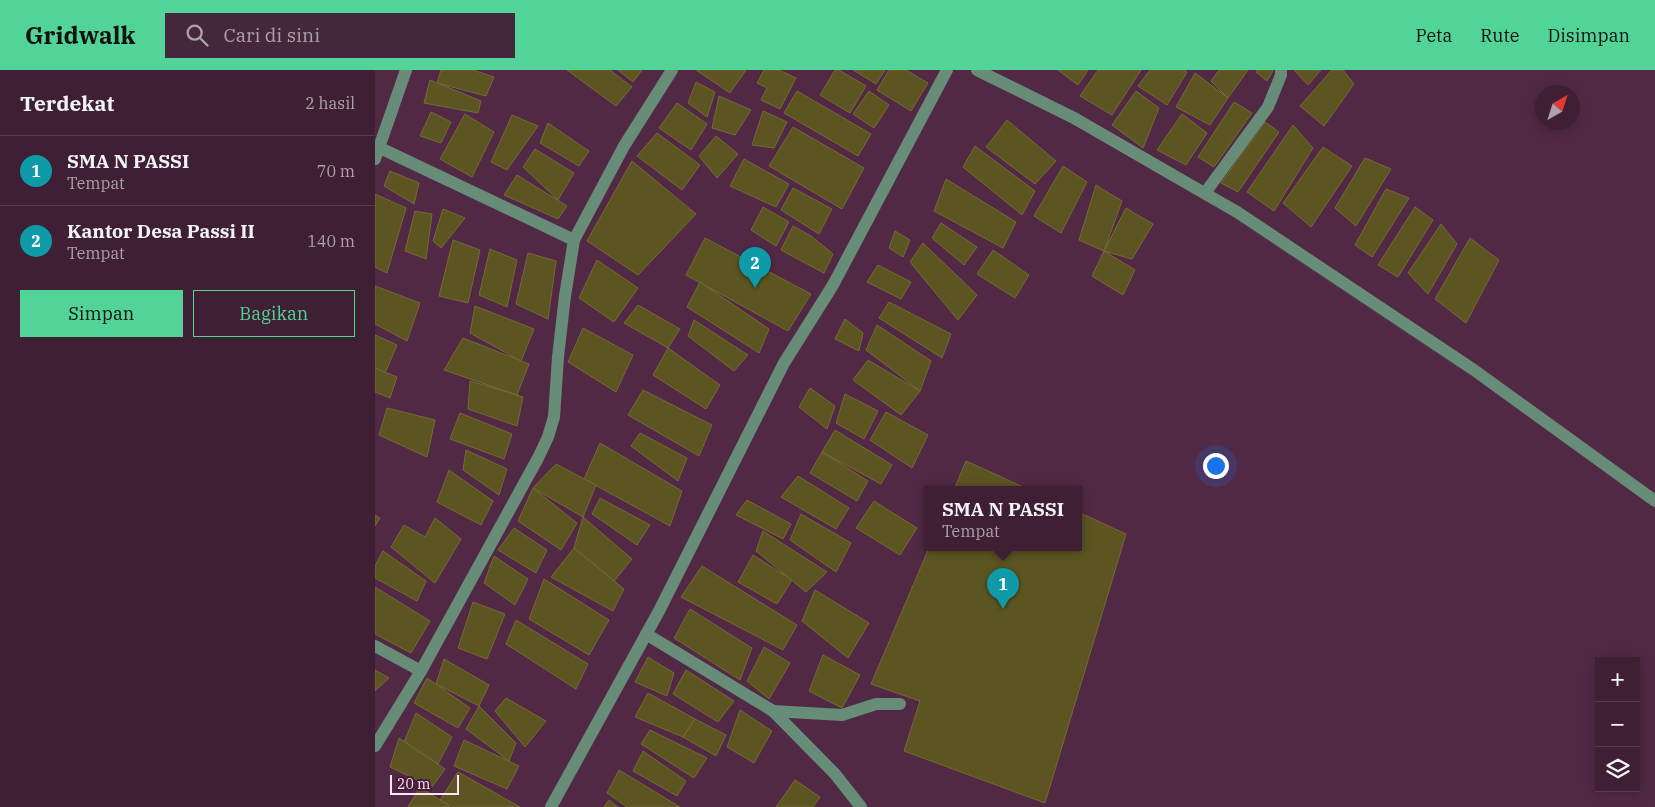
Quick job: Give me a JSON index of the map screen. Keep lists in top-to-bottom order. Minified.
{"scale_bar":"20 m","north":"top right","page":{"header":"Gridwalk","search":"Cari di sini","nav":["Peta","Rute","Disimpan"],"heading":["Terdekat","2 hasil"],"list":[{"mark":"1","name":"SMA N PASSI","note":"Tempat","value":"70 m"},{"mark":"2","name":"Kantor Desa Passi II","note":"Tempat","value":"140 m"}],"pins":["2","1"],"buttons":["Simpan","Bagikan"],"popup":["SMA N PASSI","Tempat"],"map_buttons":["+","−"],"scale":"20 m"}}
